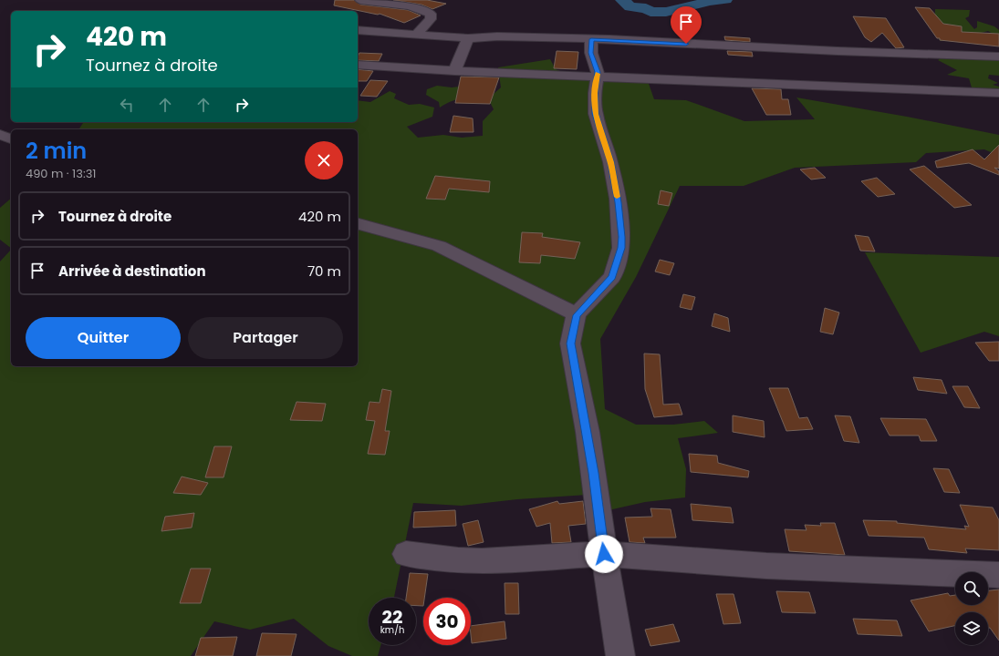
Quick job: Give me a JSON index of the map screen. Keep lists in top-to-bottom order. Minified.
{"page":{"turn":["420 m","Tournez à droite"],"heading":["2 min","490 m · 13:31"],"list":[{"name":"Tournez à droite","value":"420 m"},{"name":"Arrivée à destination","value":"70 m"}],"buttons":["Quitter","Partager"],"speed":"22 km/h","limit":"30"}}
